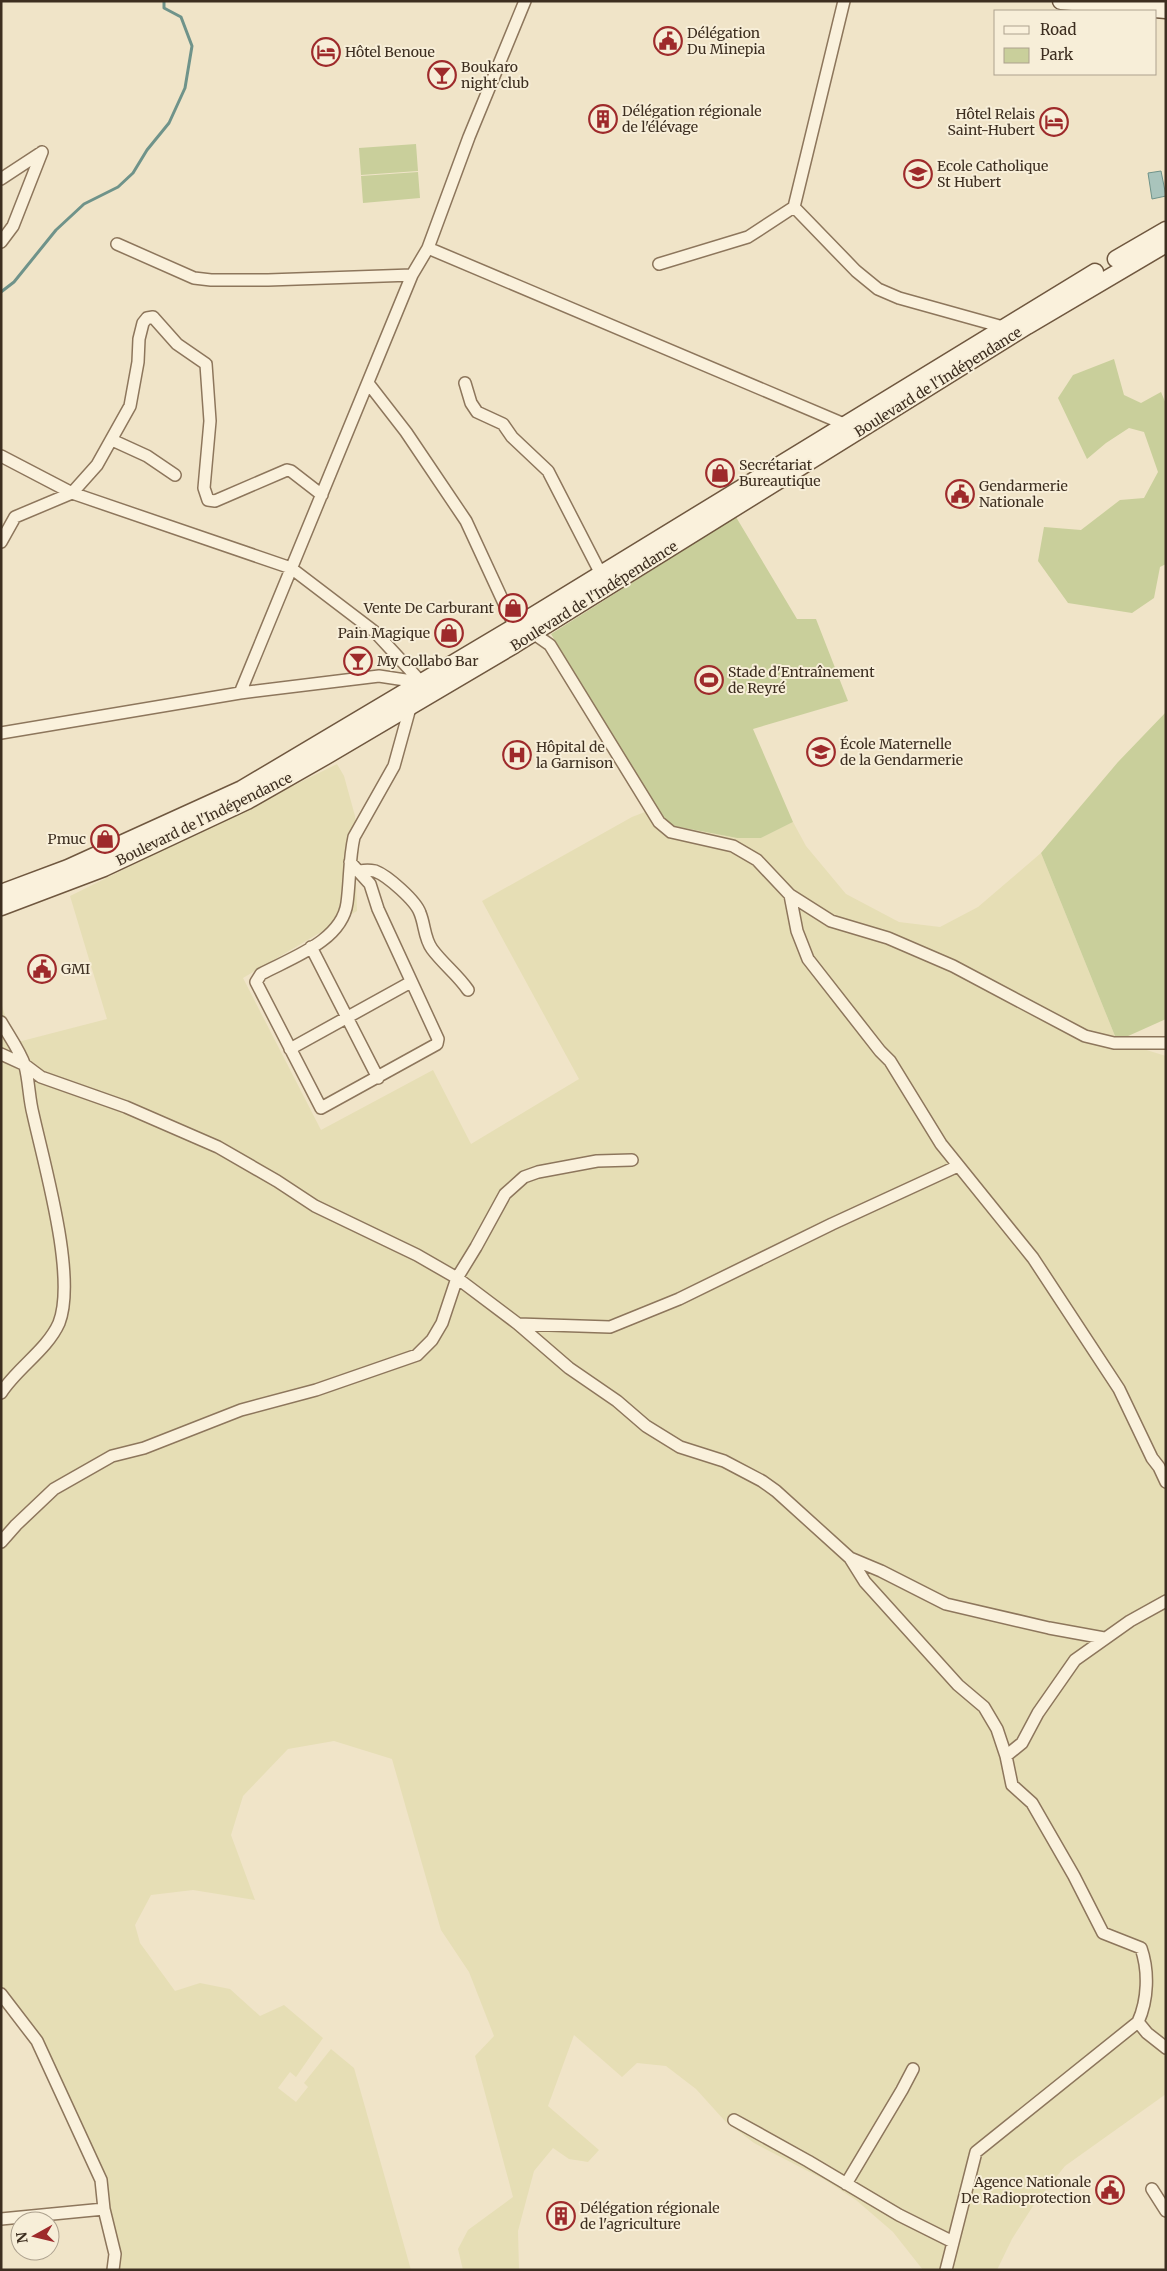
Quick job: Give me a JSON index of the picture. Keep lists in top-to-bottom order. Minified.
{"streets":{"main road":["Boulevard de l'Indépendance"]},"places":{"public building":["Délégation Du Minepia","Gendarmerie Nationale","GMI","Agence Nationale De Radioprotection"],"hotel":["Hôtel Benoue","Hôtel Relais Saint-Hubert"],"bar":["Boukaro night club","My Collabo Bar"],"building":["Délégation régionale de l'élévage","Délégation régionale de l'agriculture"],"school or university":["Ecole Catholique St Hubert","École Maternelle de la Gendarmerie"],"shop":["Secrétariat Bureautique","Vente De Carburant","Pain Magique","Pmuc"],"sports":["Stade d'Entraînement de Reyré"],"hospital":["Hôpital de la Garnison"]},"legend":["Road","Park"],"north":"left"}
